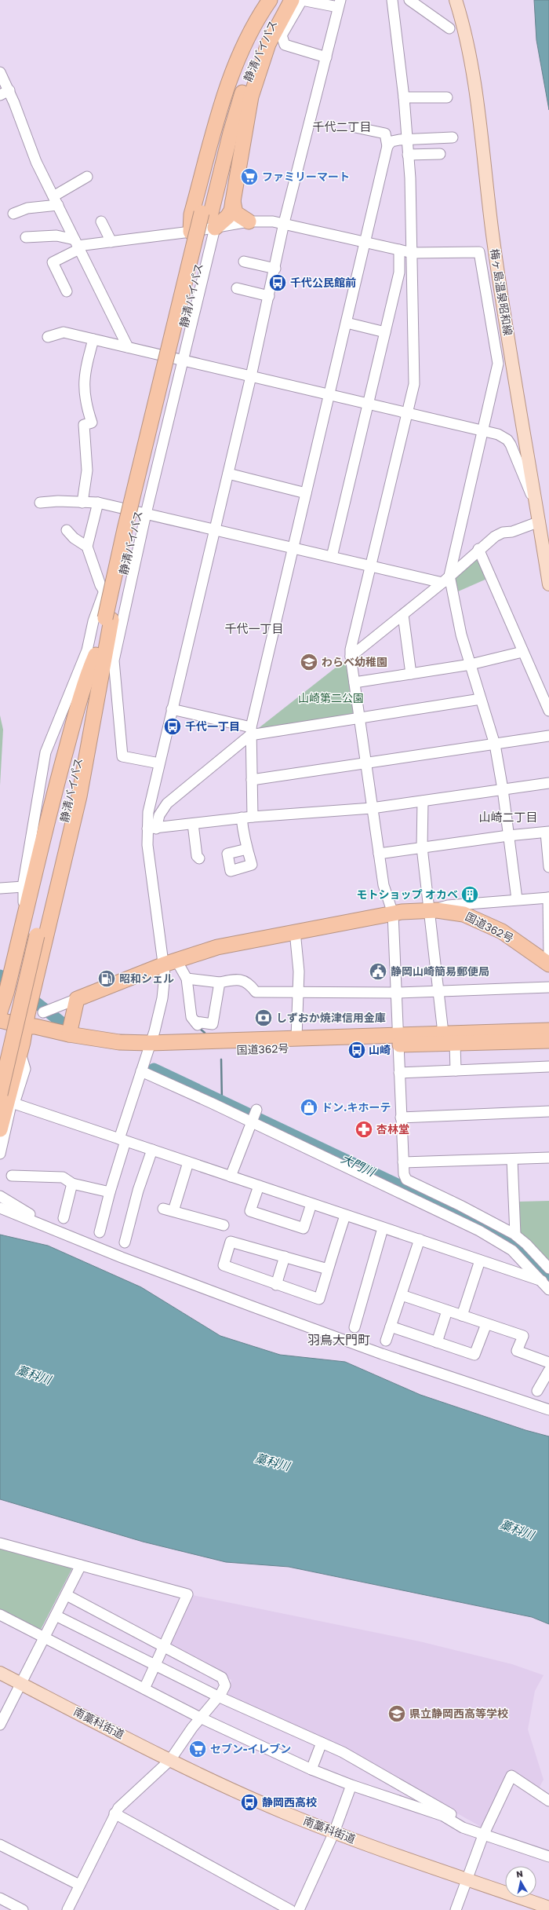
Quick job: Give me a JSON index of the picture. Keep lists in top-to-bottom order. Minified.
{"streets":{"highway":["静清バイパス","国道362号"],"main road":["梅ヶ島温泉昭和線","南藁科街道"]},"districts":["千代二丁目","千代一丁目","山崎二丁目","羽鳥大門町"],"water":["大門川","藁科川"],"parks":["山崎第二公園"],"places":{"supermarket":["ファミリーマート","セブン-イレブン"],"bus stop":["千代公民館前","千代一丁目","山崎","静岡西高校"],"school or university":["わらべ幼稚園","県立静岡西高等学校"],"building":["モトショップ オカベ"],"public building":["静岡山崎簡易郵便局"],"fuel station":["昭和シェル"],"bank":["しずおか焼津信用金庫"],"shop":["ドン.キホーテ"],"pharmacy":["杏林堂"]},"north":"top"}
